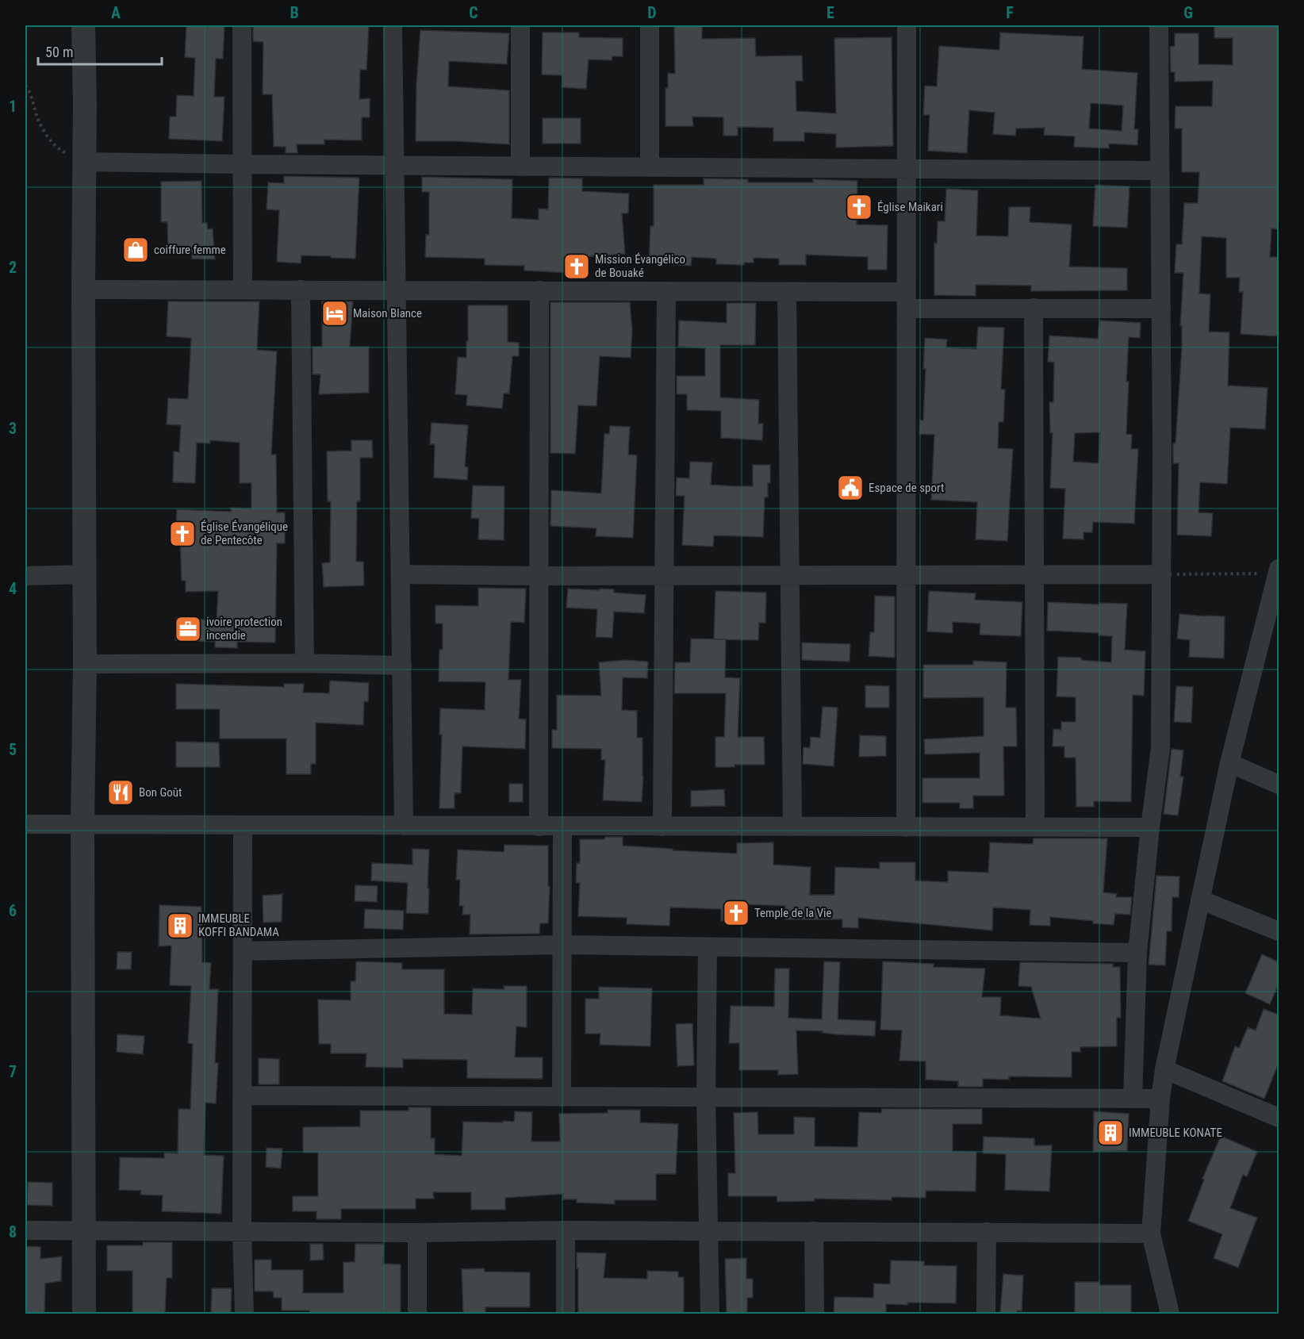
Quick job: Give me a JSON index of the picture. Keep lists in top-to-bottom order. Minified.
{"places":{"church":["Église Maikari","Mission Évangélico de Bouaké","Église Évangélique de Pentecôte","Temple de la Vie"],"shop":["coiffure femme"],"hotel":["Maison Blance"],"public building":["Espace de sport"],"office":["ivoire protection incendie"],"restaurant":["Bon Goût"],"building":["IMMEUBLE KOFFI BANDAMA","IMMEUBLE KONATE"]},"scale_bar":"50 m","grid":{"columns":["A","B","C","D","E","F","G"],"rows":["1","2","3","4","5","6","7","8"]}}
